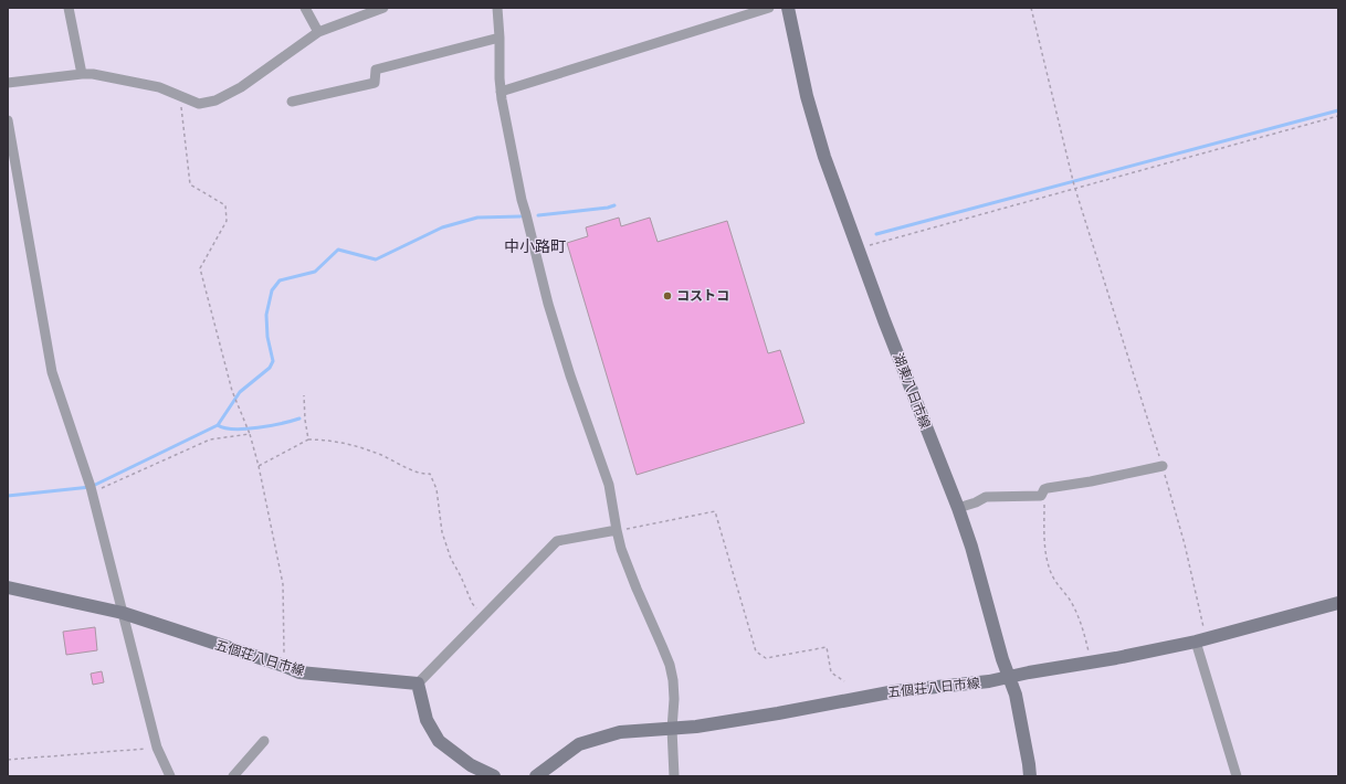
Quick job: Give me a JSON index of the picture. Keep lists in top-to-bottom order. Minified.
{"streets":{"main road":["湖東八日市線","五個荘八日市線"]},"crossings":[["湖東八日市線","五個荘八日市線"]],"districts":["中小路町"],"places":["コストコ"]}
